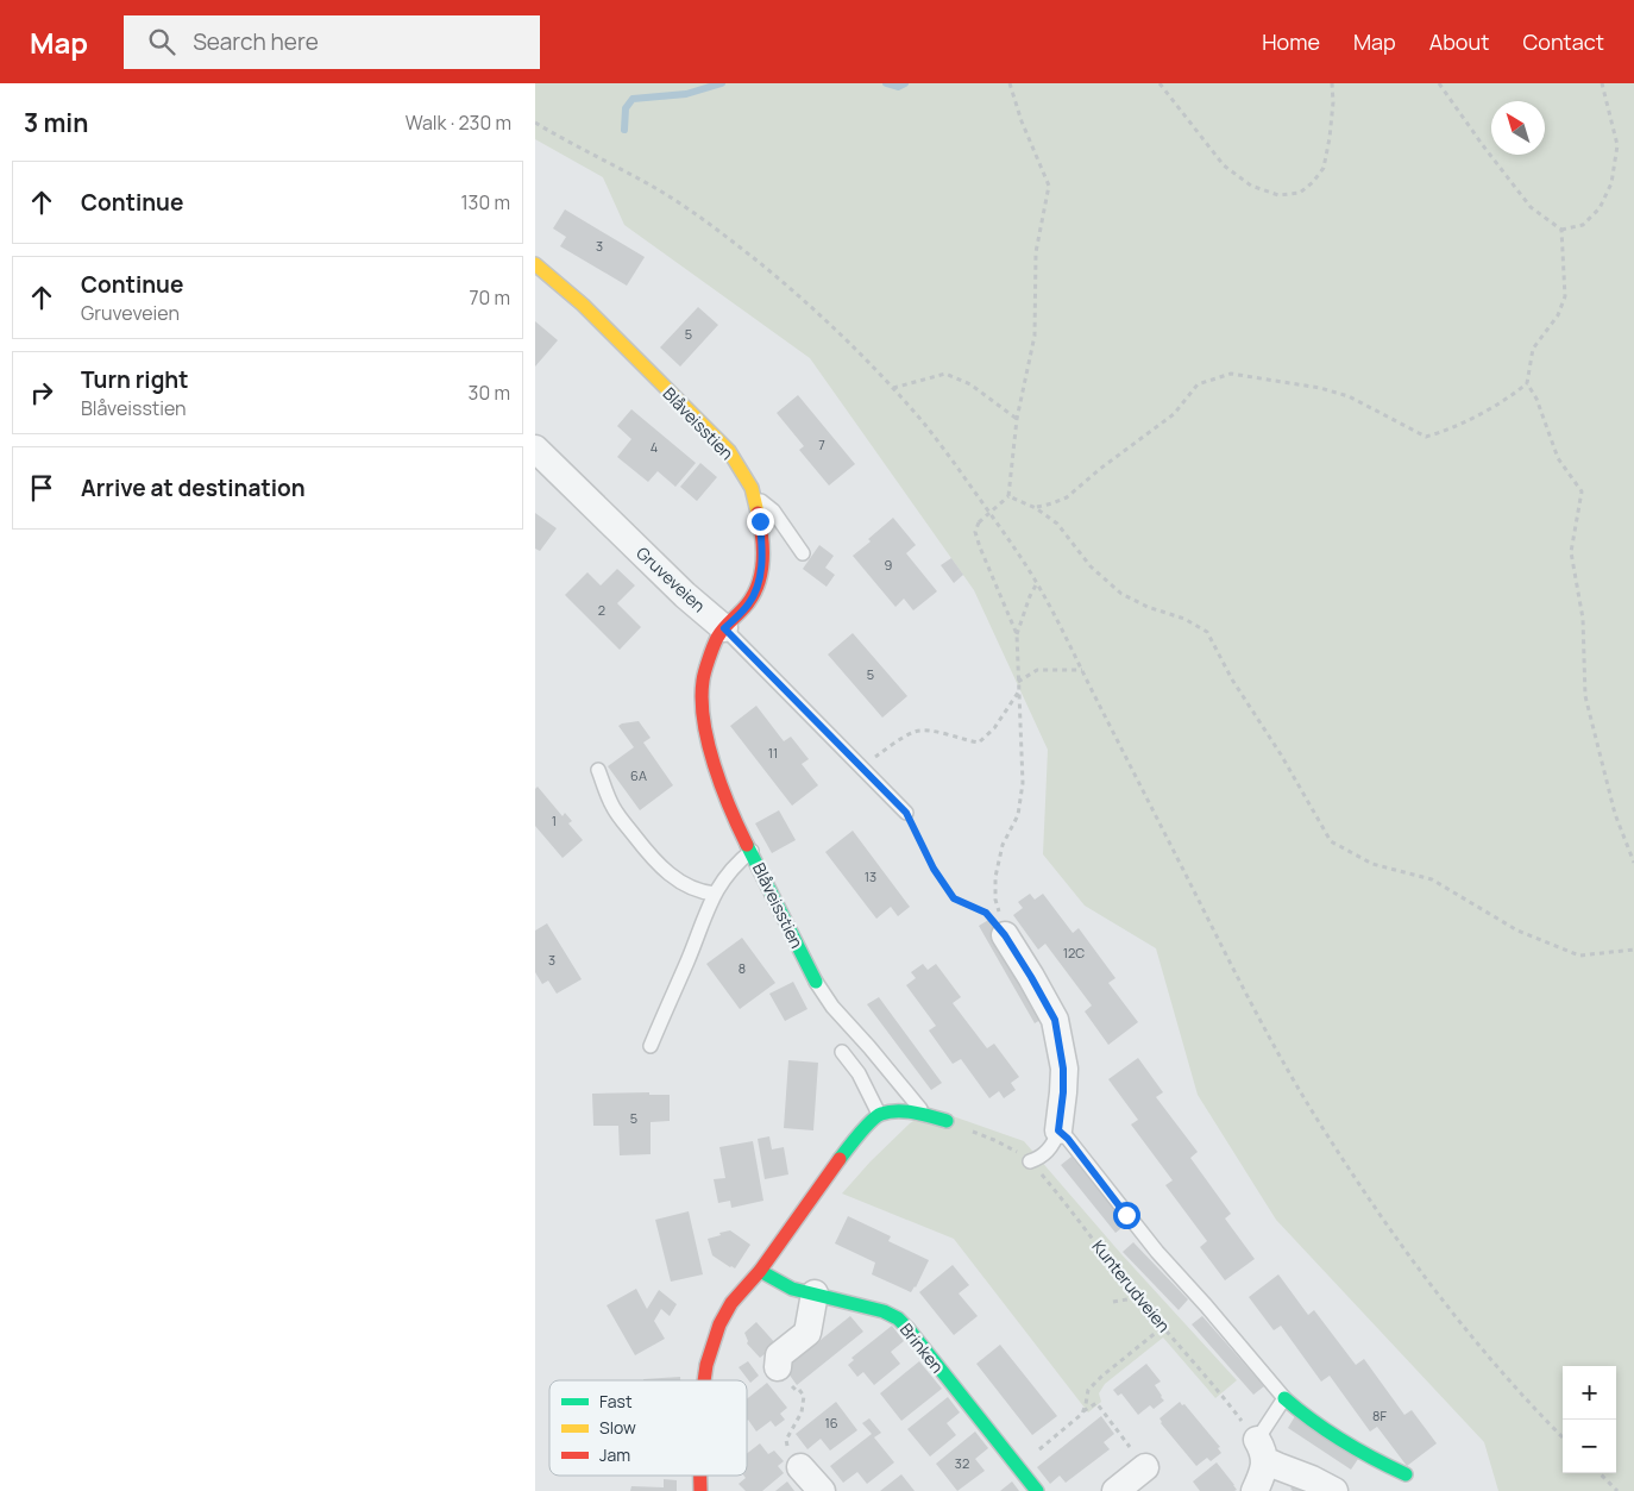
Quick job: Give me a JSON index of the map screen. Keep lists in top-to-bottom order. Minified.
{"streets":{"street":["Blåveisstien","Gruveveien","Brinken"],"path":["Kunterudveien"]},"crossings":[["Blåveisstien","Gruveveien"]],"house_numbers":["3","5","7","4","9","2","5","11","6A","1","13","12C","3","8","5","8F","16","32"],"legend":["Fast","Slow","Jam"],"north":"top left","page":{"header":"Map","search":"Search here","nav":["Home","Map","About","Contact"],"heading":["3 min","Walk · 230 m"],"list":[["Continue","130 m"],["Continue","Gruveveien","70 m"],["Turn right","Blåveisstien","30 m"],"Arrive at destination"],"map_buttons":["+","−"]}}
